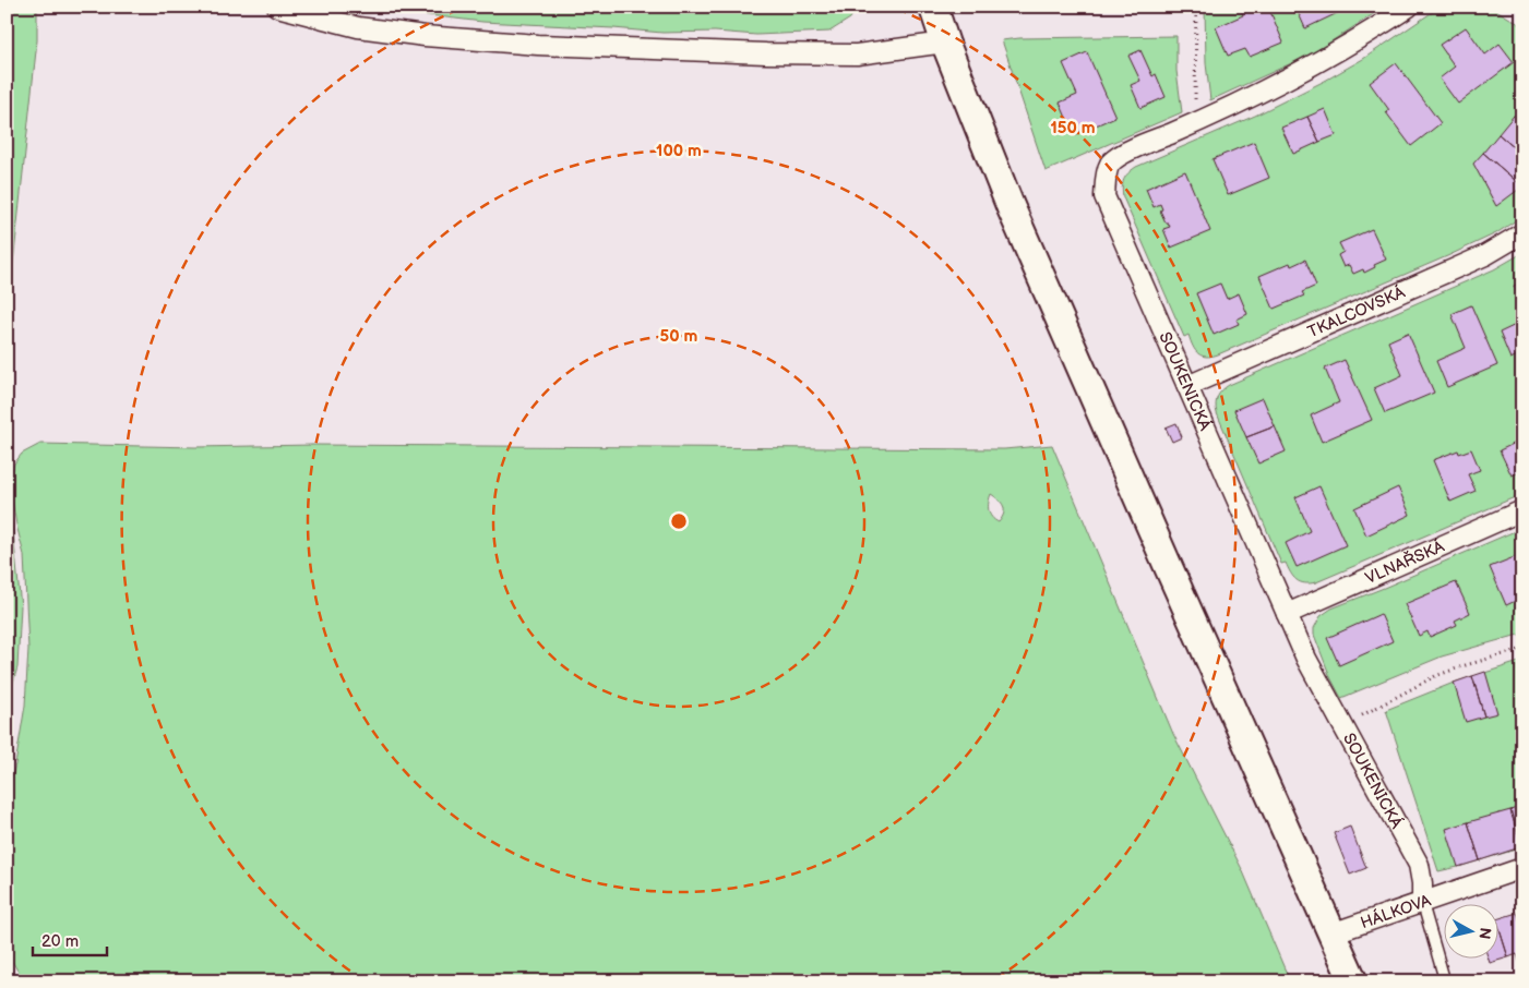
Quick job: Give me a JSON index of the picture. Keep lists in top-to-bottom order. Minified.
{"streets":{"street":["TKALCOVSKÁ","SOUKENICKÁ","VLNAŘSKÁ","HÁLKOVA"]},"crossings":[["TKALCOVSKÁ","SOUKENICKÁ"],["SOUKENICKÁ","VLNAŘSKÁ"],["SOUKENICKÁ","HÁLKOVA"]],"scale_bar":"20 m","north":"right","rings":["150 m","100 m","50 m"]}
